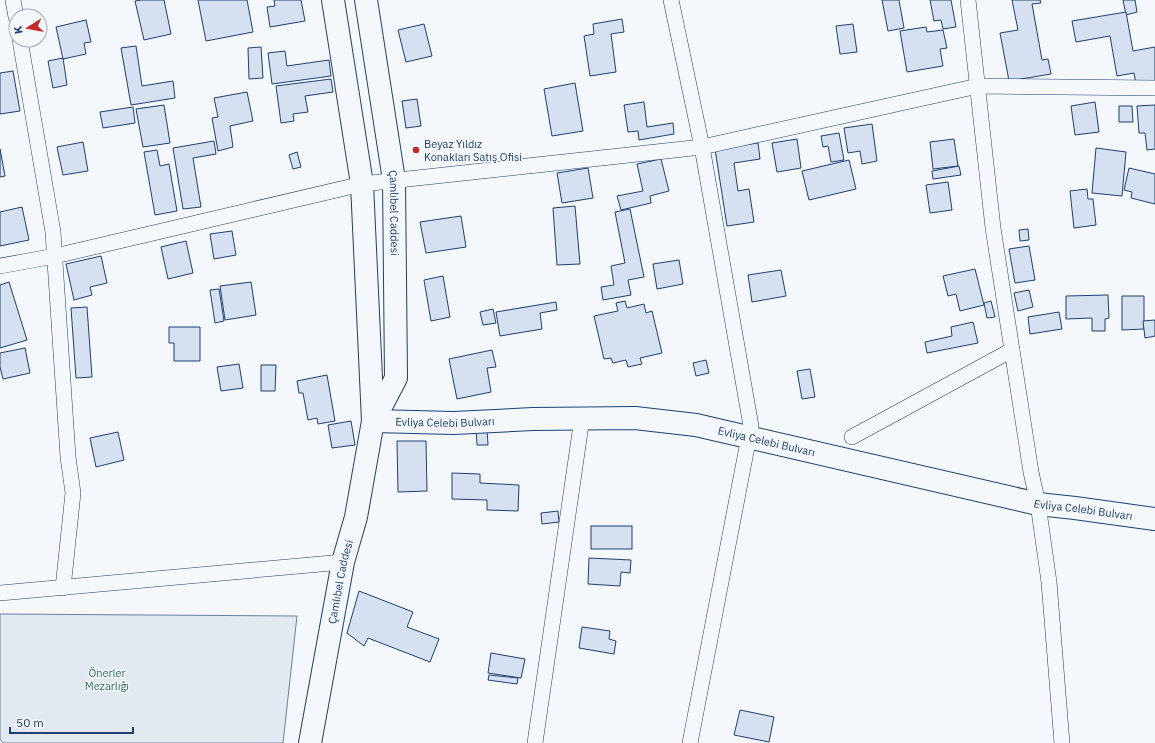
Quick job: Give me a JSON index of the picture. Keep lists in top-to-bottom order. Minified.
{"streets":{"main road":["Çamlıbel Caddesi","Evliya Celebi Bulvarı"]},"crossings":[["Çamlıbel Caddesi","Evliya Celebi Bulvarı"]],"parks":["Önerler Mezarlığı"],"places":["Beyaz Yıldız Konakları Satış Ofisi"],"scale_bar":"50 m","north":"left"}
